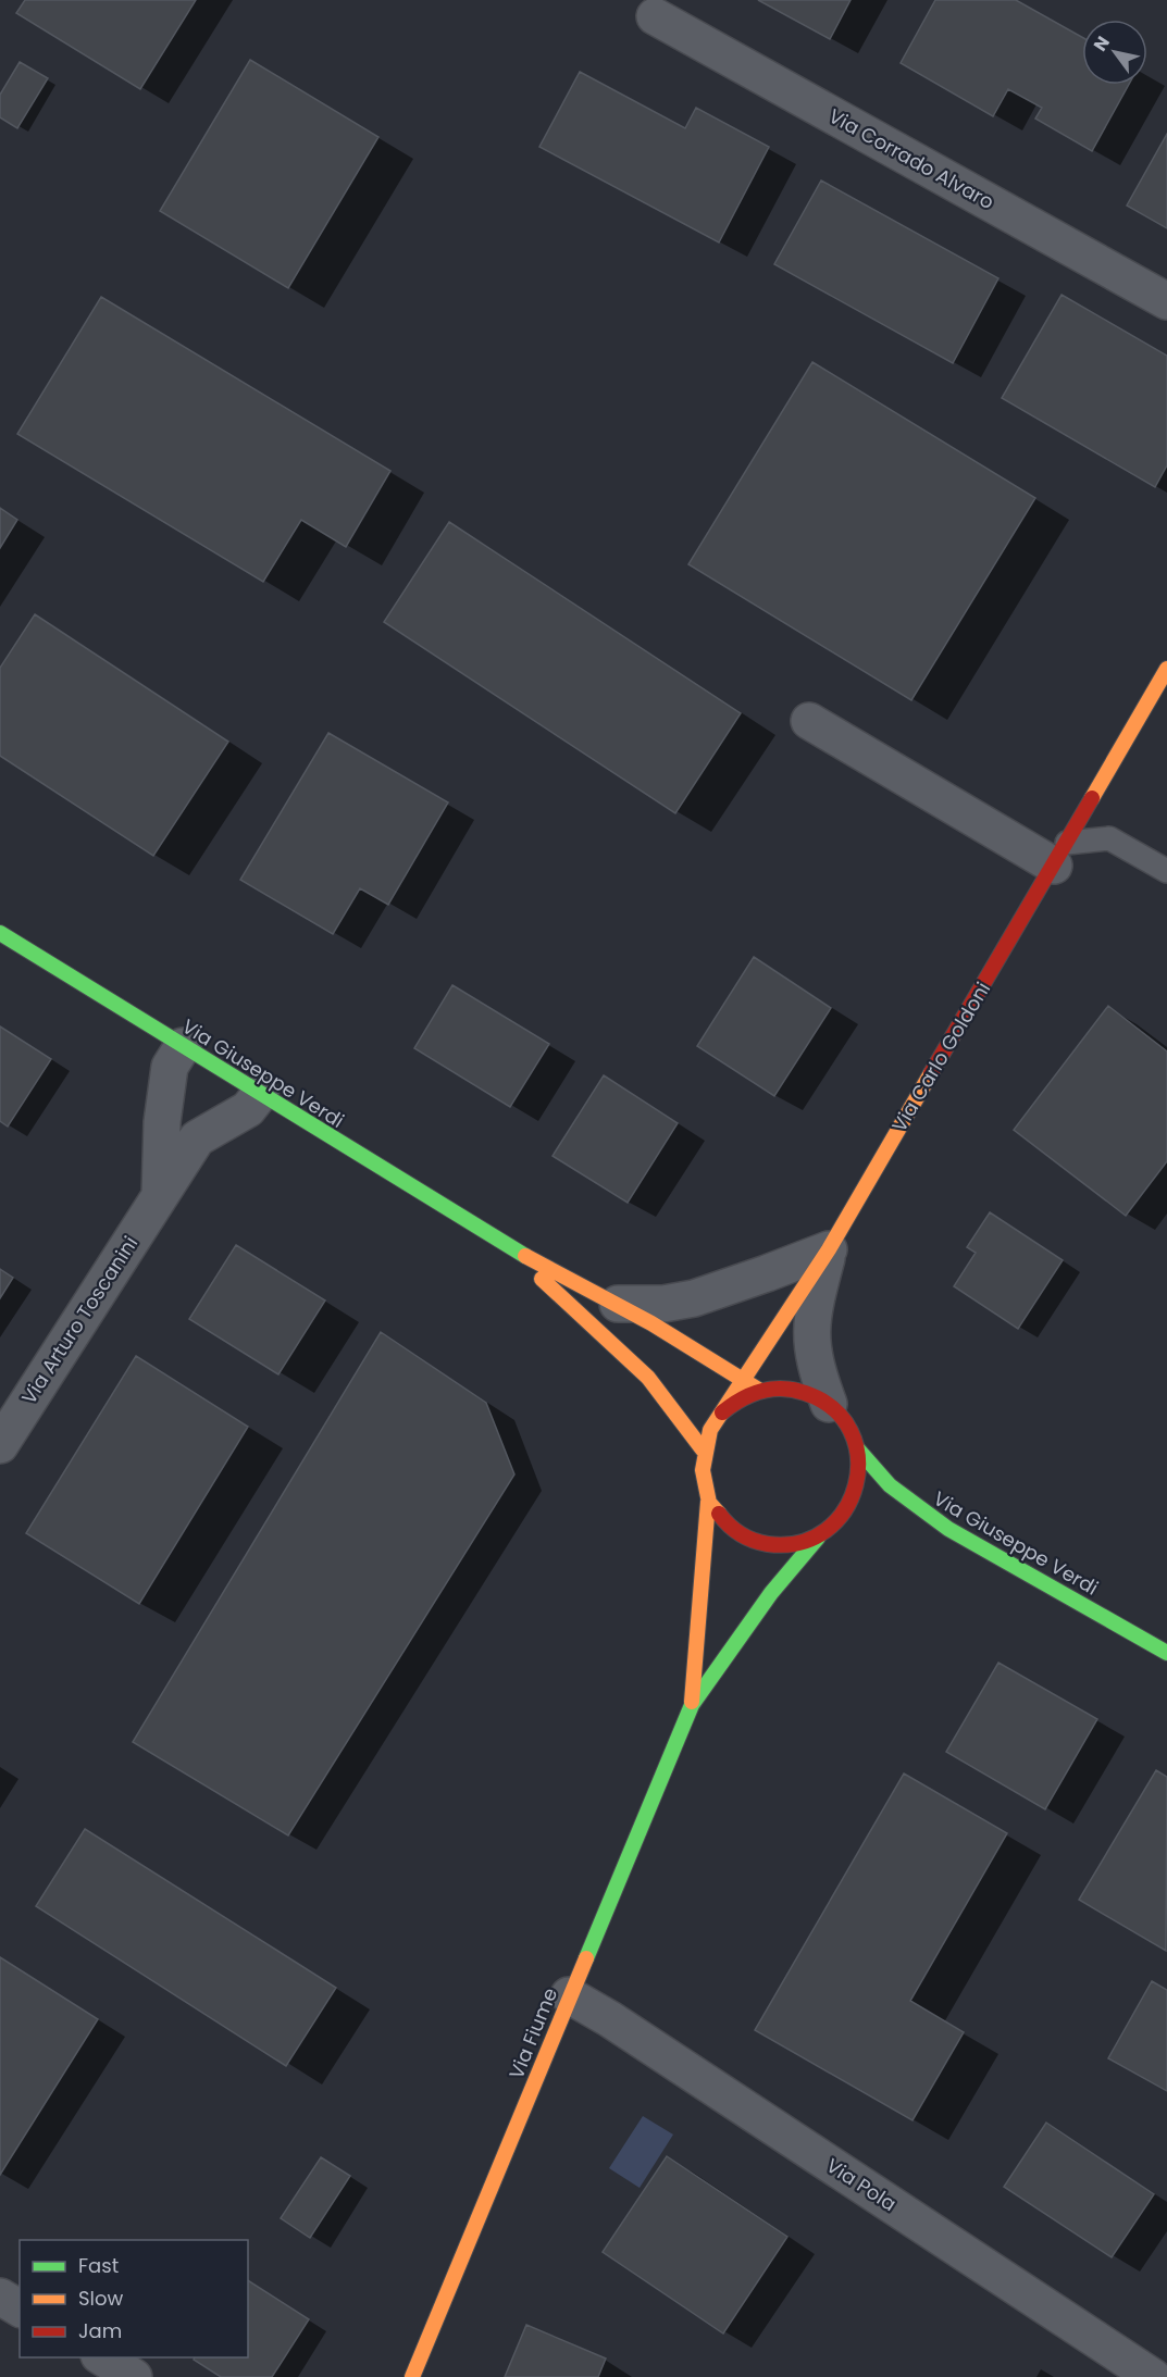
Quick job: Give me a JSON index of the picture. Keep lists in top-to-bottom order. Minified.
{"streets":{"street":["Via Corrado Alvaro","Via Carlo Goldoni","Via Giuseppe Verdi","Via Arturo Toscanini","Via Fiume","Via Pola"]},"crossings":[["Via Carlo Goldoni","Via Giuseppe Verdi"],["Via Carlo Goldoni","Via Fiume"],["Via Giuseppe Verdi","Via Arturo Toscanini"],["Via Giuseppe Verdi","Via Fiume"],["Via Fiume","Via Pola"]],"legend":["Fast","Slow","Jam"],"north":"top left"}
